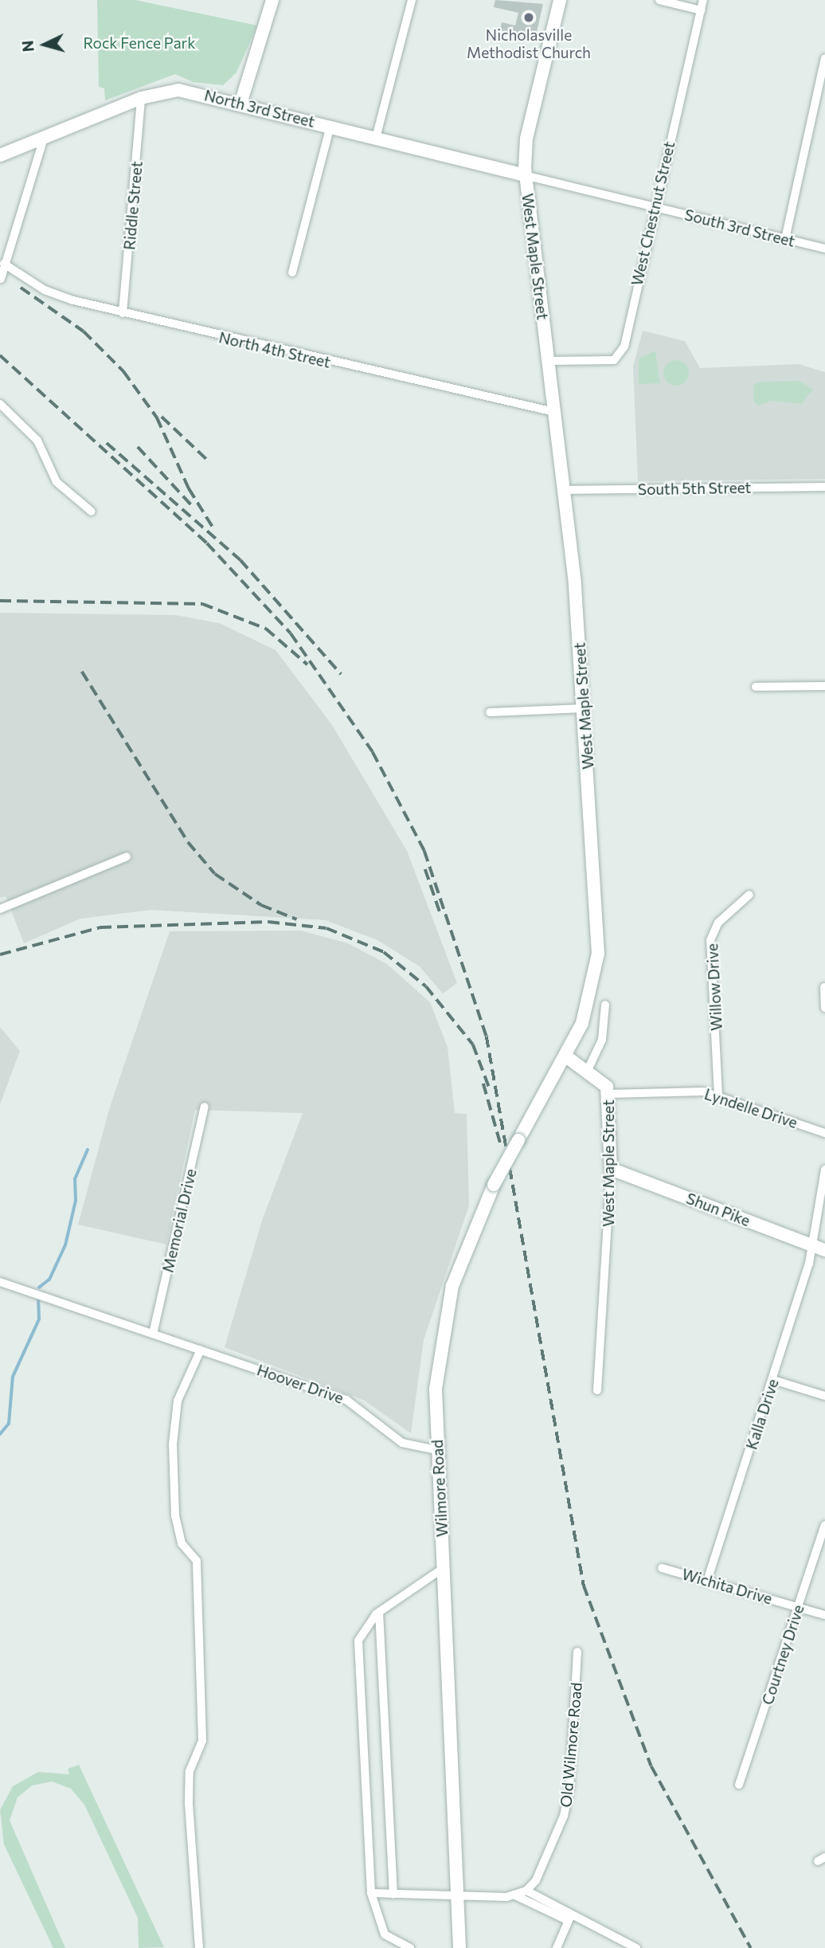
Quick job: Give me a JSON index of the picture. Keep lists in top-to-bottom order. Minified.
{"streets":{"main road":["North 3rd Street","West Maple Street","Shun Pike","Wilmore Road"],"street":["Riddle Street","West Chestnut Street","South 3rd Street","North 4th Street","South 5th Street","Willow Drive","Lyndelle Drive","Memorial Drive","Hoover Drive","Kalla Drive","Wichita Drive","Courtney Drive","Old Wilmore Road"]},"crossings":[["North 3rd Street","Riddle Street"],["North 3rd Street","South 3rd Street"],["North 3rd Street","West Maple Street"],["Riddle Street","North 4th Street"],["West Chestnut Street","South 3rd Street"],["West Chestnut Street","West Maple Street"],["South 3rd Street","West Maple Street"],["West Maple Street","North 4th Street"],["West Maple Street","South 5th Street"],["West Maple Street","Lyndelle Drive"],["West Maple Street","Shun Pike"],["West Maple Street","Wilmore Road"],["Willow Drive","Lyndelle Drive"],["Shun Pike","Kalla Drive"],["Memorial Drive","Hoover Drive"],["Hoover Drive","Wilmore Road"],["Kalla Drive","Wichita Drive"],["Wichita Drive","Courtney Drive"]],"parks":["Rock Fence Park"],"places":["Nicholasville Methodist Church"],"north":"left"}
